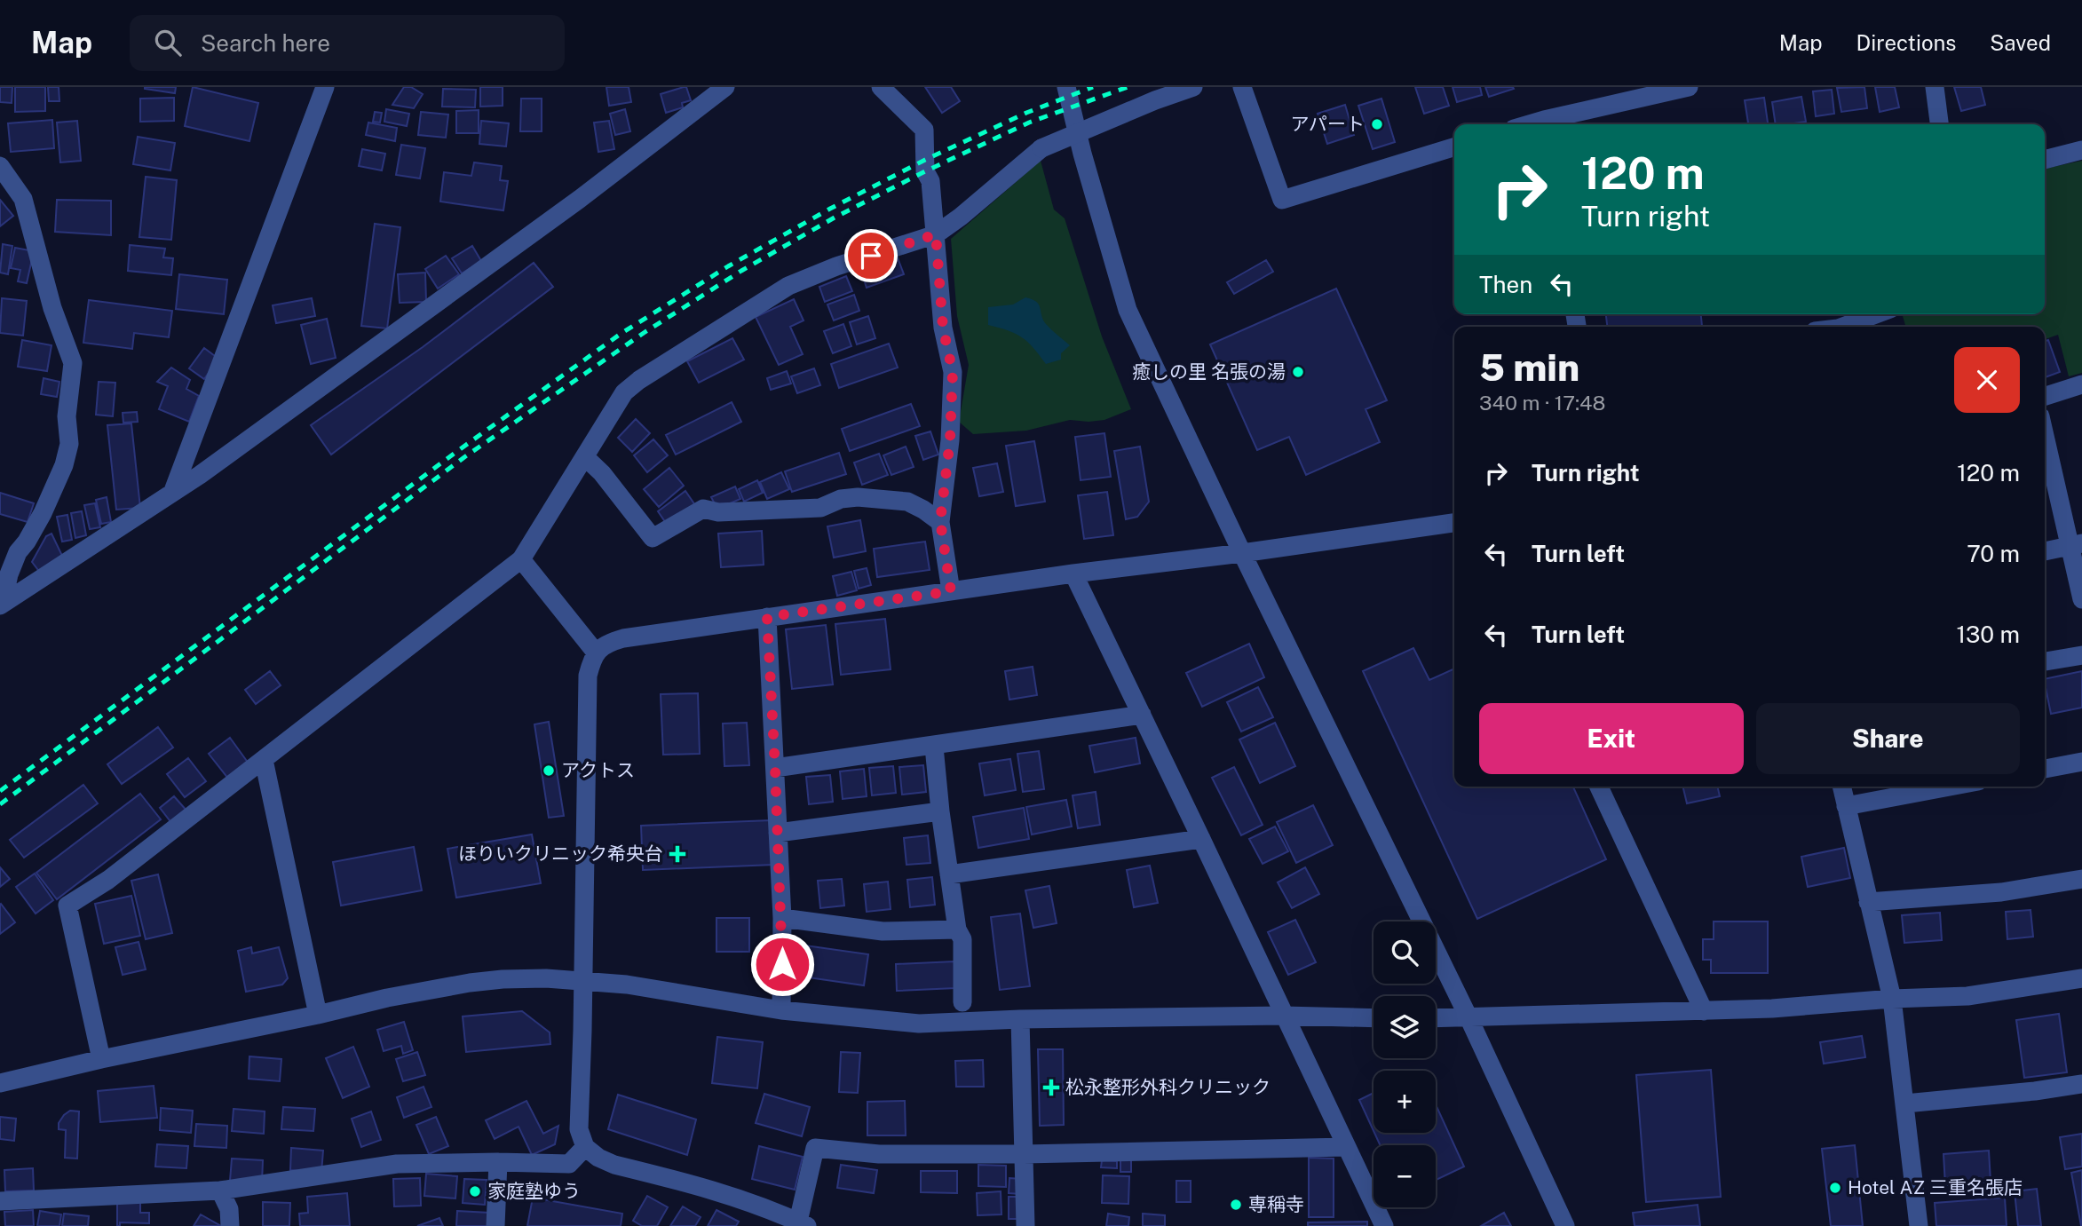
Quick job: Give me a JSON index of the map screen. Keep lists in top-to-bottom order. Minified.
{"places":{"other":["アパート","癒しの里 名張の湯","アクトス","Hotel AZ 三重名張店","家庭塾ゆう","専稱寺"],"health":["ほりいクリニック希央台","松永整形外科クリニック"]},"page":{"header":"Map","search":"Search here","nav":["Map","Directions","Saved"],"turn":["120 m","Turn right"],"then":"Then","heading":["5 min","340 m · 17:48"],"list":[{"name":"Turn right","value":"120 m"},{"name":"Turn left","value":"70 m"},{"name":"Turn left","value":"130 m"}],"buttons":["Exit","Share"],"map_buttons":["+","−"]}}
